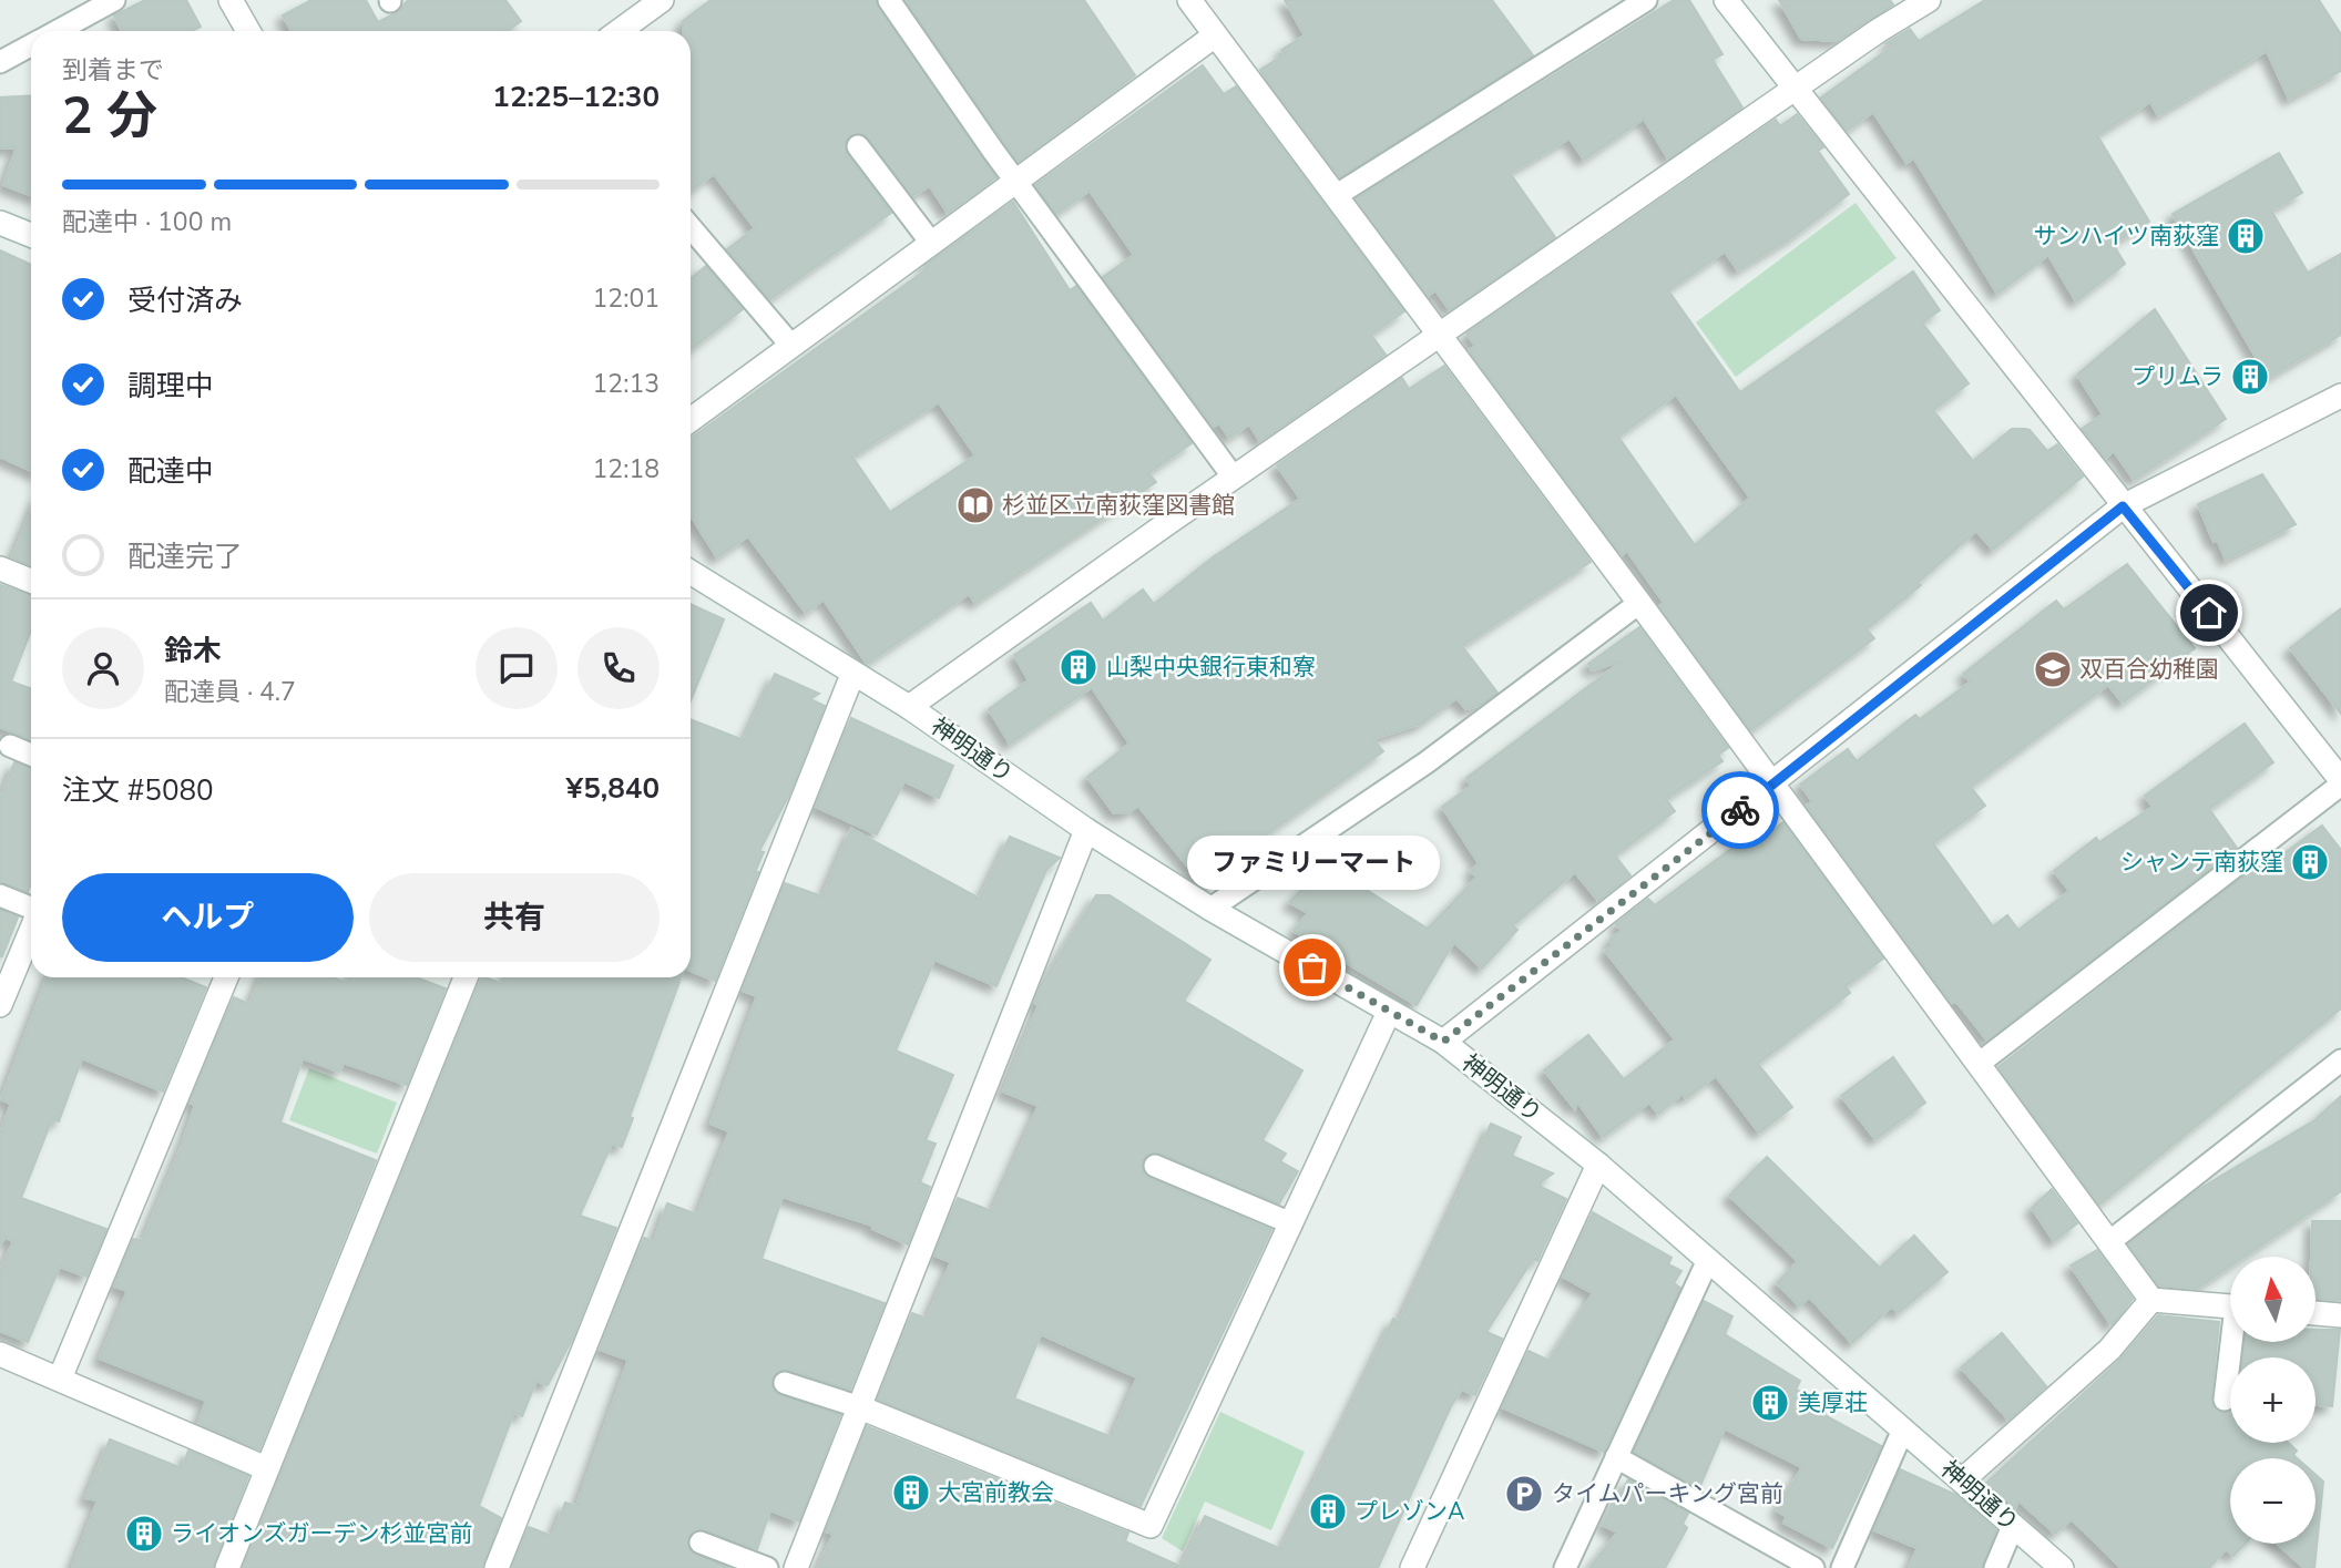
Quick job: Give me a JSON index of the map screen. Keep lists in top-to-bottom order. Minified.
{"streets":{"street":["神明通り"]},"places":{"building":["サンハイツ南荻窪","プリムラ","山梨中央銀行東和寮","シャンテ南荻窪","美厚荘","大宮前教会","プレゾンA","ライオンズガーデン杉並宮前"],"library":["杉並区立南荻窪図書館"],"school or university":["双百合幼稚園"],"other":["ファミリーマート"],"parking":["タイムパーキング宮前"]},"north":"top","page":{"heading":["2 分","到着まで","12:25–12:30"],"panel":["鈴木","配達員 · 4.7","注文 #5080","¥5,840"],"bar":"配達中 · 100 m","list":[["受付済み","12:01"],["調理中","12:13"],["配達中","12:18"],"配達完了"],"bubble":"ファミリーマート","buttons":["ヘルプ","共有"],"map_buttons":["+","−"]}}
